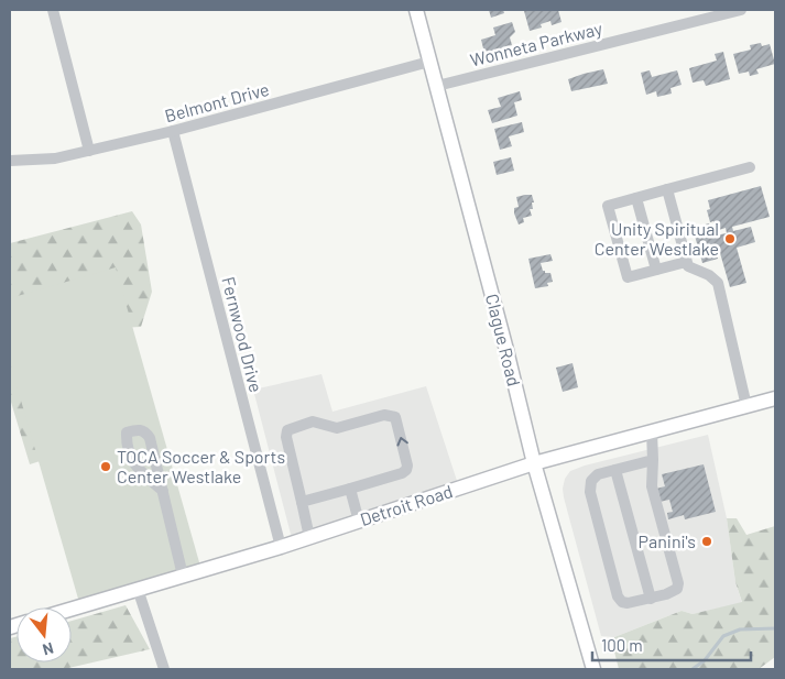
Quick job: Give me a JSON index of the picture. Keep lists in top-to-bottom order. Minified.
{"streets":{"main road":["Clague Road","Detroit Road"],"street":["Wonneta Parkway","Belmont Drive","Fernwood Drive"]},"crossings":[["Wonneta Parkway","Clague Road"],["Belmont Drive","Fernwood Drive"],["Belmont Drive","Clague Road"],["Fernwood Drive","Detroit Road"],["Clague Road","Detroit Road"]],"places":["Unity Spiritual Center Westlake","TOCA Soccer & Sports Center Westlake","Panini's"],"scale_bar":"100 m","north":"bottom"}
